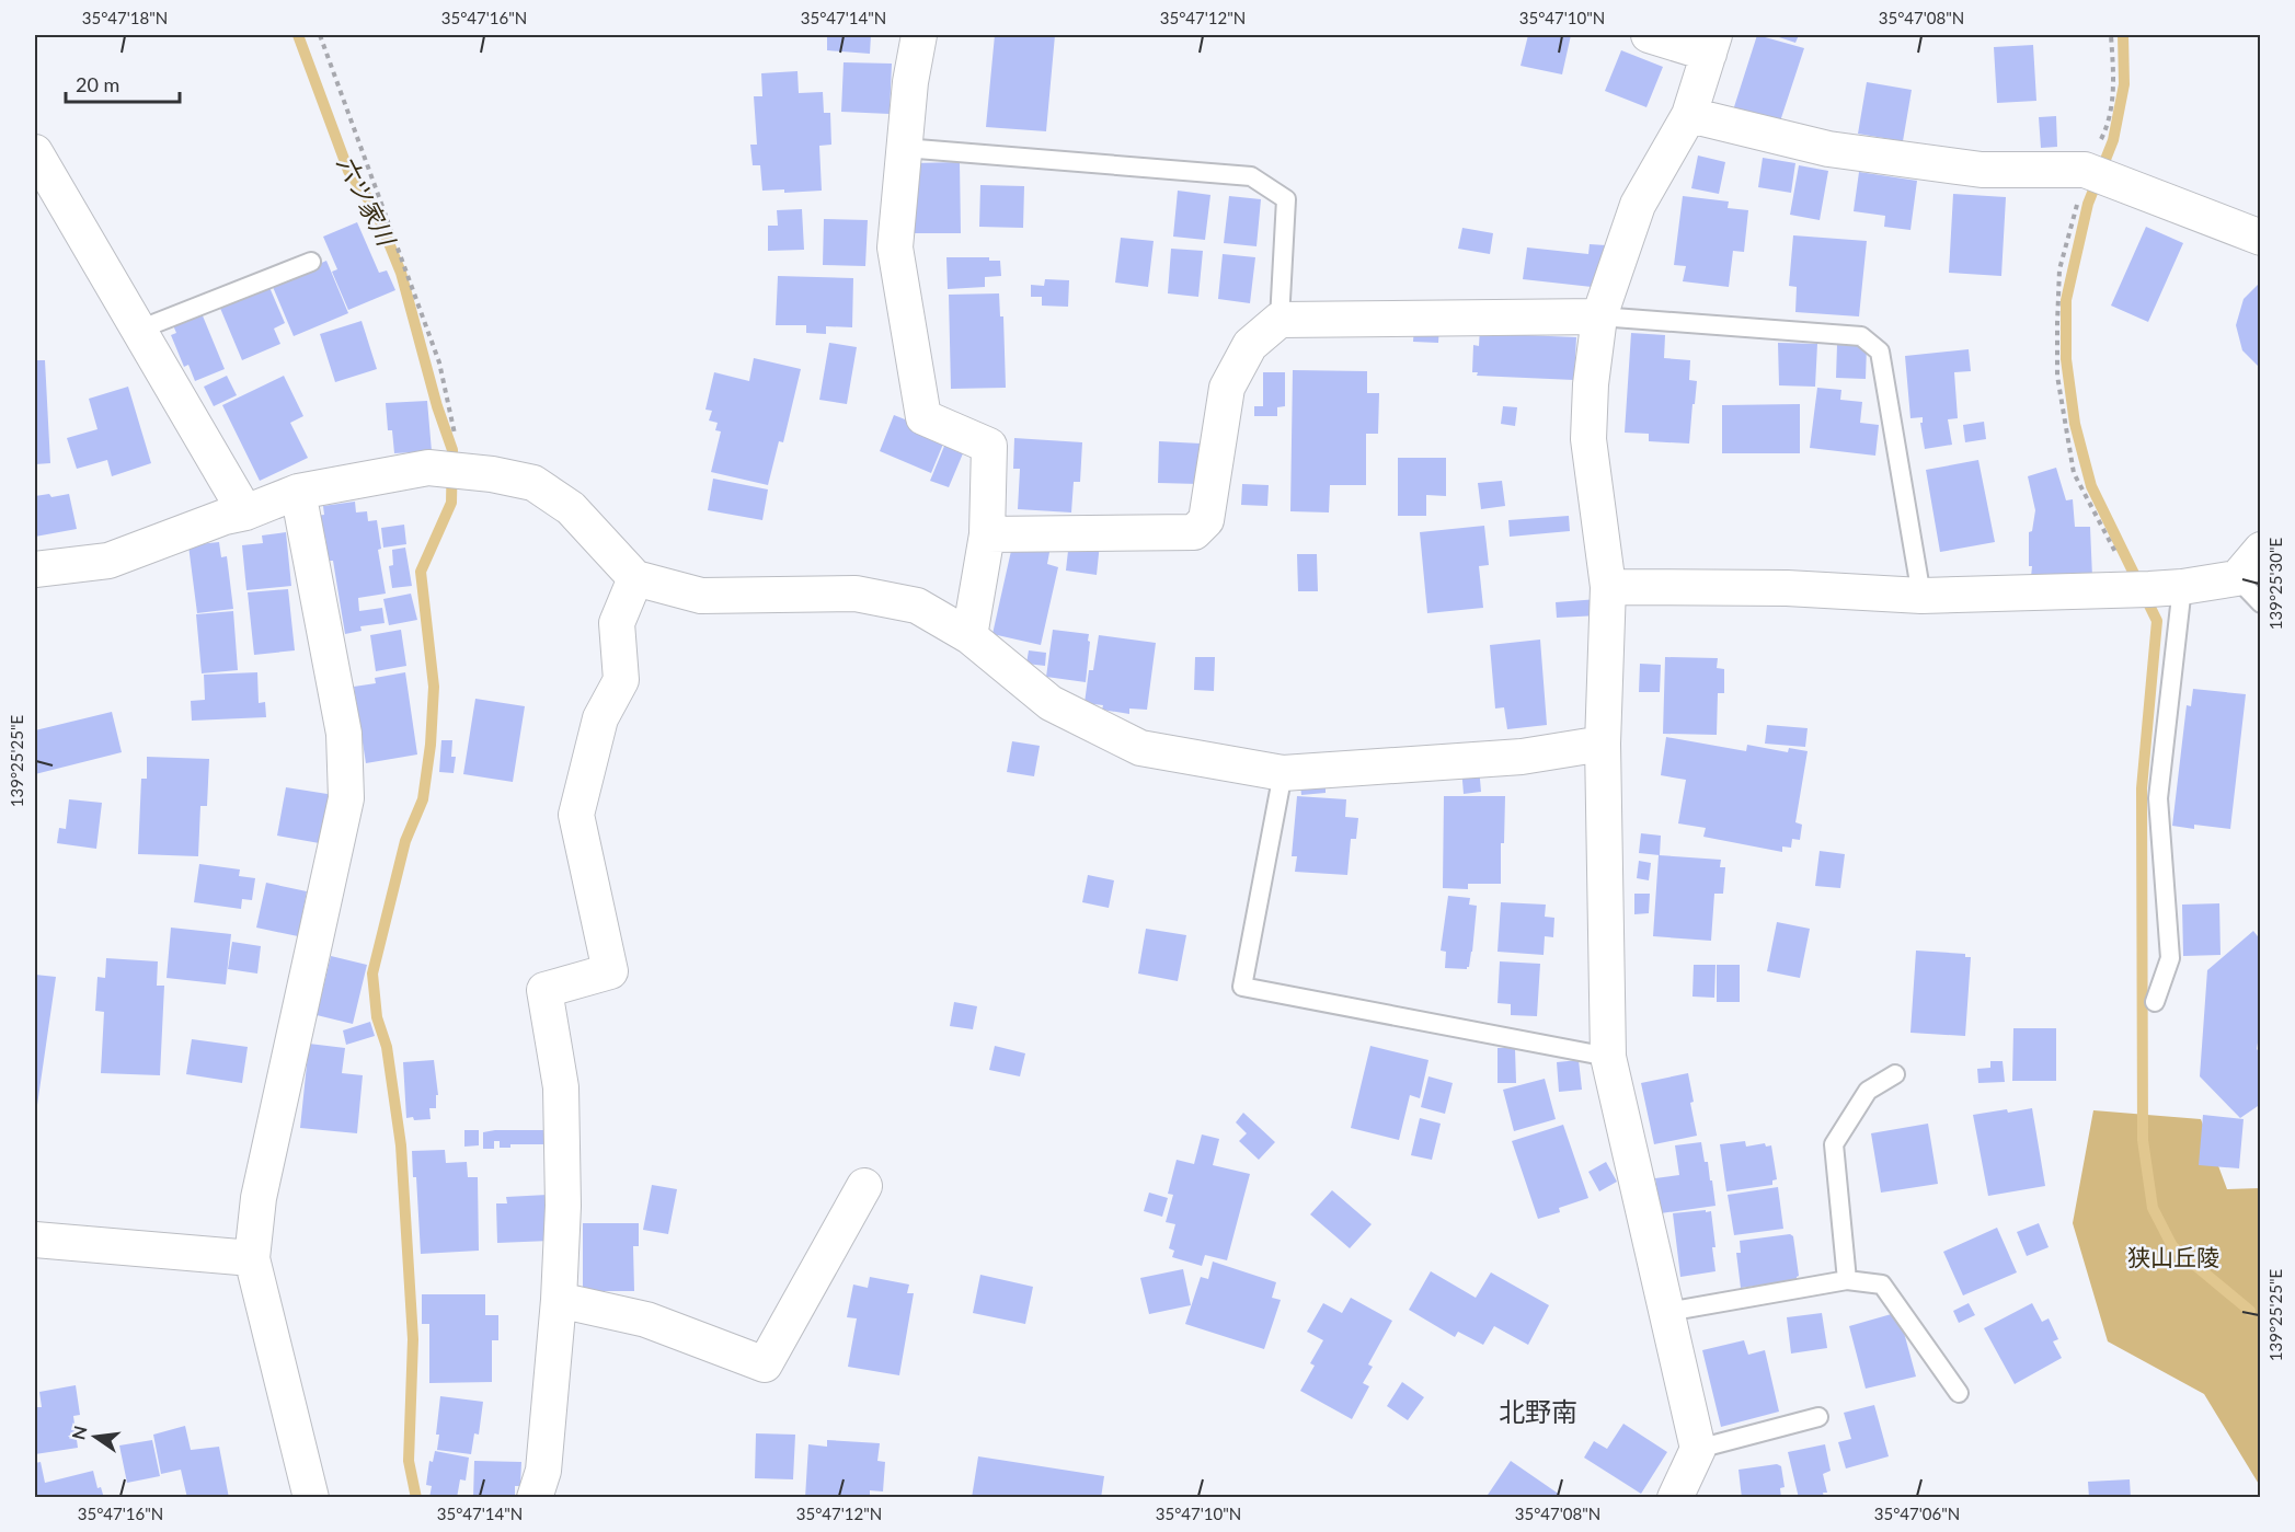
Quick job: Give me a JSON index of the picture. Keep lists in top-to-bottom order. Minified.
{"districts":["北野南"],"water":["六ツ家川"],"parks":["狭山丘陵"],"scale_bar":"20 m","north":"left","coordinates":["35°47'18\"N","35°47'16\"N","35°47'14\"N","35°47'12\"N","35°47'10\"N","35°47'08\"N","139°25'30\"E","139°25'25\"E","35°47'06\"N"]}
